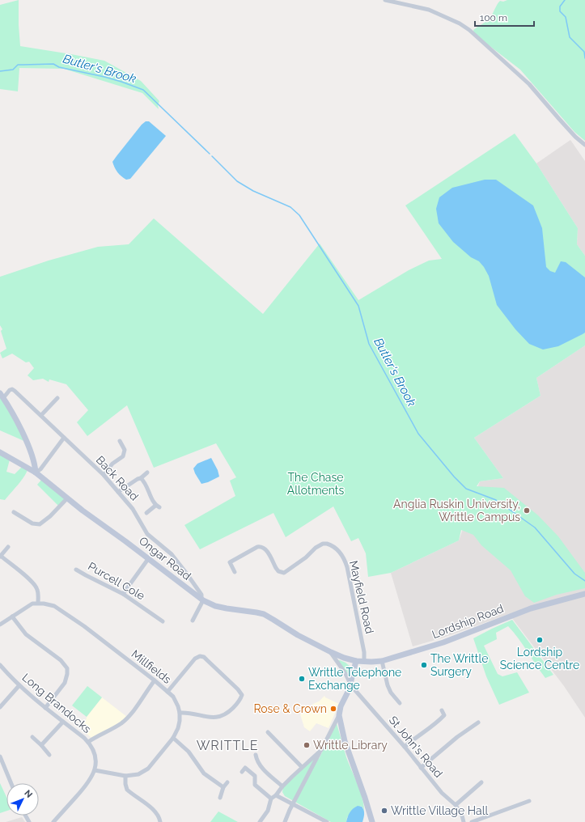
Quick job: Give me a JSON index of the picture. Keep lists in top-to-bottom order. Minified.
{"streets":{"street":["Back Road","Ongar Road","Purcell Cole","Mayfield Road","Lordship Road","Millfields","Long Brandocks","St John's Road"]},"crossings":[["Back Road","Ongar Road"],["Ongar Road","Lordship Road"],["Ongar Road","St John's Road"],["Mayfield Road","Lordship Road"],["Millfields","Long Brandocks"]],"districts":["WRITTLE"],"water":["Butler's Brook"],"parks":["The Chase Allotments"],"places":["Anglia Ruskin University, Writtle Campus","Lordship Science Centre","The Writtle Surgery","Writtle Telephone Exchange","Rose & Crown","Writtle Library","Writtle Village Hall"],"scale_bar":"100 m","north":"top right"}
